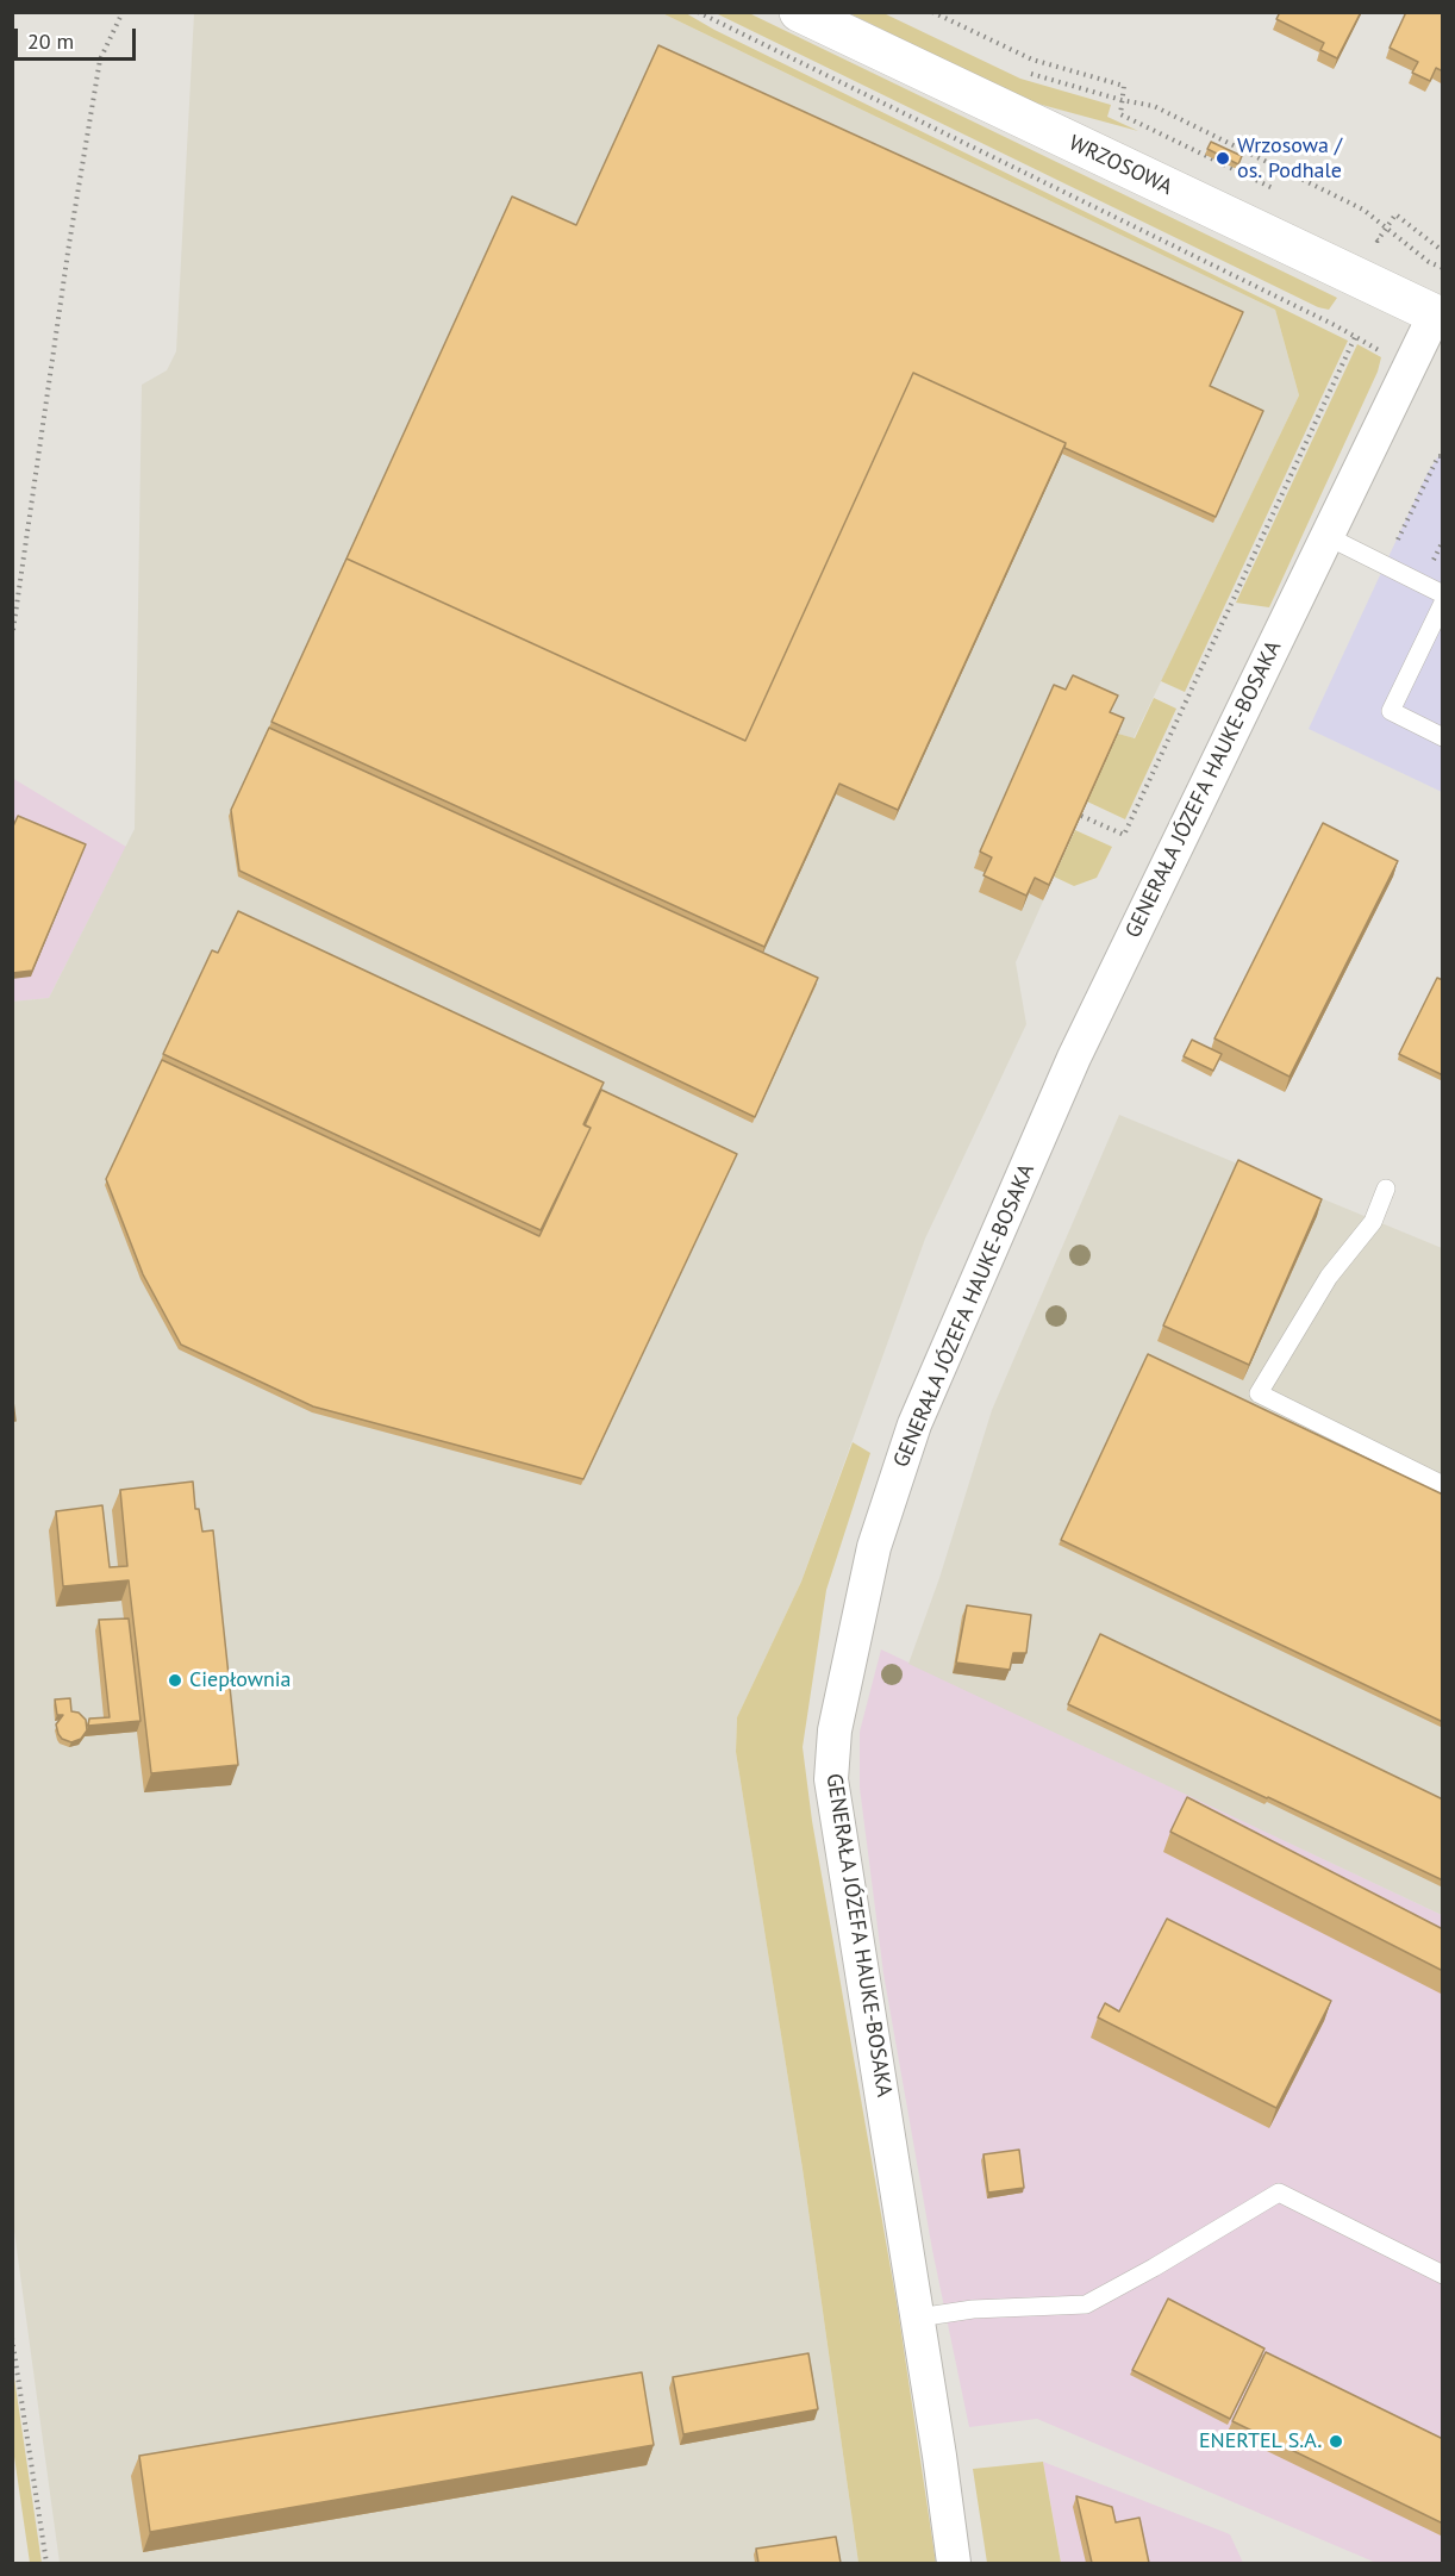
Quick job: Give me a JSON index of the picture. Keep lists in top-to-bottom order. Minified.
{"streets":{"street":["WRZOSOWA","GENERAŁA JÓZEFA HAUKE-BOSAKA"]},"crossings":[["WRZOSOWA","GENERAŁA JÓZEFA HAUKE-BOSAKA"]],"places":["Wrzosowa / os. Podhale","Ciepłownia","ENERTEL S.A."],"scale_bar":"20 m"}
